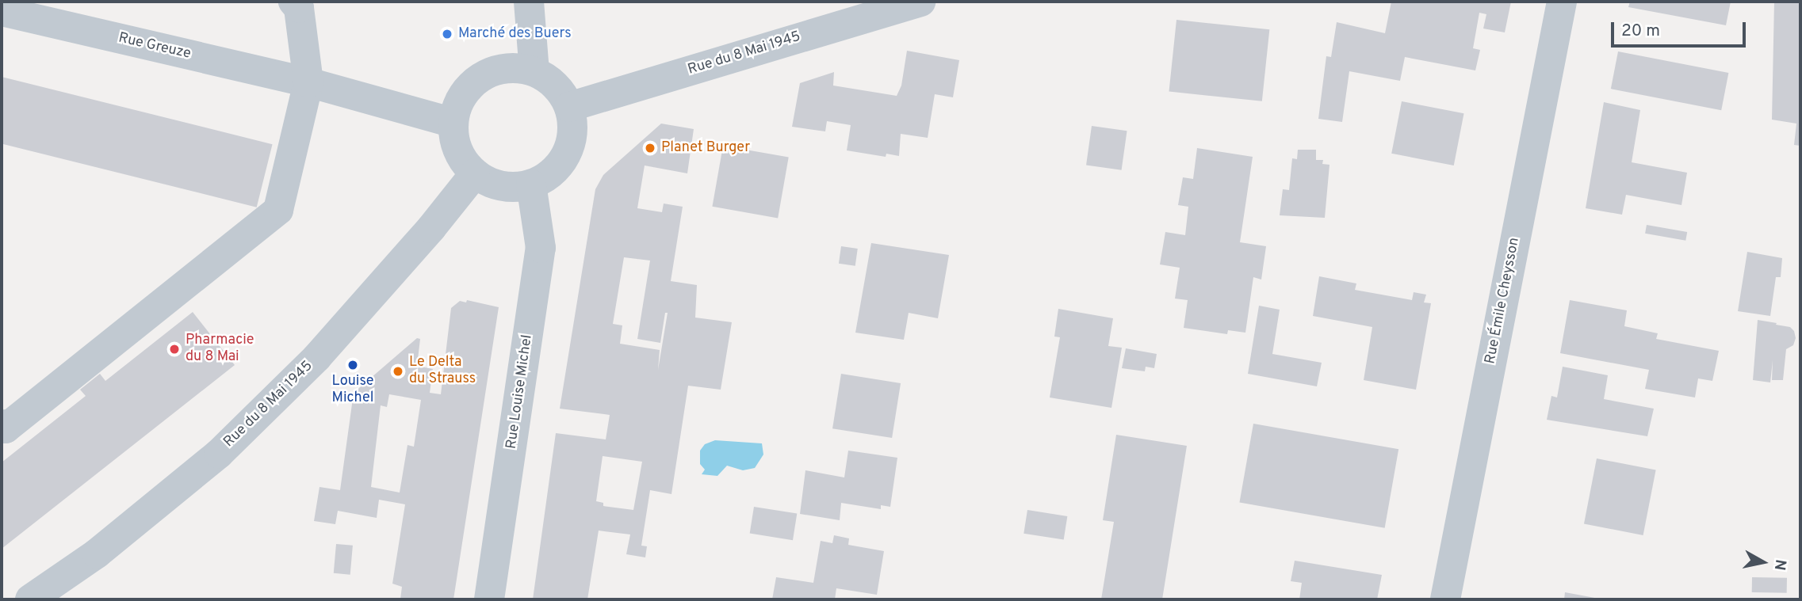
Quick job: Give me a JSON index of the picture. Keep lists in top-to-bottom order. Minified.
{"streets":{"street":["Rue Greuze","Rue du 8 Mai 1945","Rue Émile Cheysson","Rue Louise Michel"]},"crossings":[["Rue Greuze","Rue du 8 Mai 1945"],["Rue Greuze","Rue Louise Michel"],["Rue du 8 Mai 1945","Rue Louise Michel"]],"places":["Marché des Buers","Planet Burger","Pharmacie du 8 Mai","Louise Michel","Le Delta du Strauss"],"scale_bar":"20 m","north":"right"}
